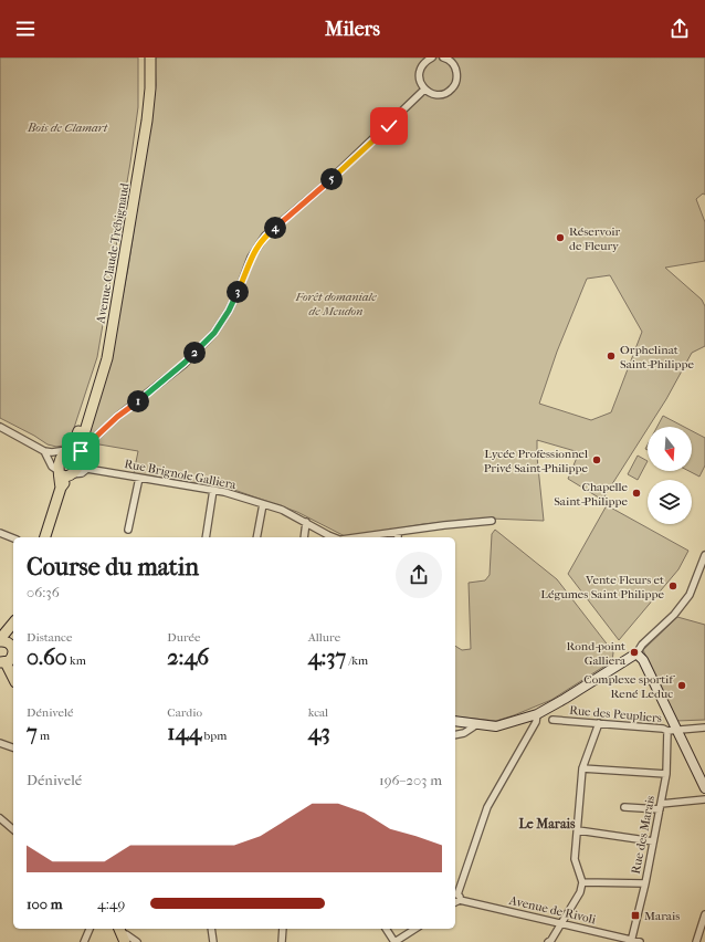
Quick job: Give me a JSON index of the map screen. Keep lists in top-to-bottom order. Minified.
{"streets":{"main road":["Avenue Claude Trébignaud"],"street":["Rue Brignole Galliera","Rue des Peupliers","Rue des Marais","Avenue de Rivoli"]},"crossings":[["Rue des Peupliers","Rue des Marais"],["Rue des Marais","Avenue de Rivoli"]],"districts":["Le Marais"],"parks":["Bois de Clamart","Forêt domaniale de Meudon"],"places":{"other":["Réservoir de Fleury","Orphelinat Saint-Philippe","Lycée Professionnel Privé Saint-Philippe","Chapelle Saint-Philippe","Vente Fleurs et Légumes Saint Philippe","Rond-point Galliera","Complexe sportif René Leduc"],"transit":["Marais"]},"north":"bottom","page":{"header":"Milers","pins":["5","4","3","2","1"],"heading":["Course du matin","06:36"],"stats":[["Distance","0.60 km"],["Durée","2:46"],["Allure","4:37 /km"],["Dénivelé","7 m"],["Cardio","144 bpm"],["kcal","43"]],"chart":["Dénivelé","196–203 m"],"list":[{"name":"100 m","note":"4:49"}]}}
